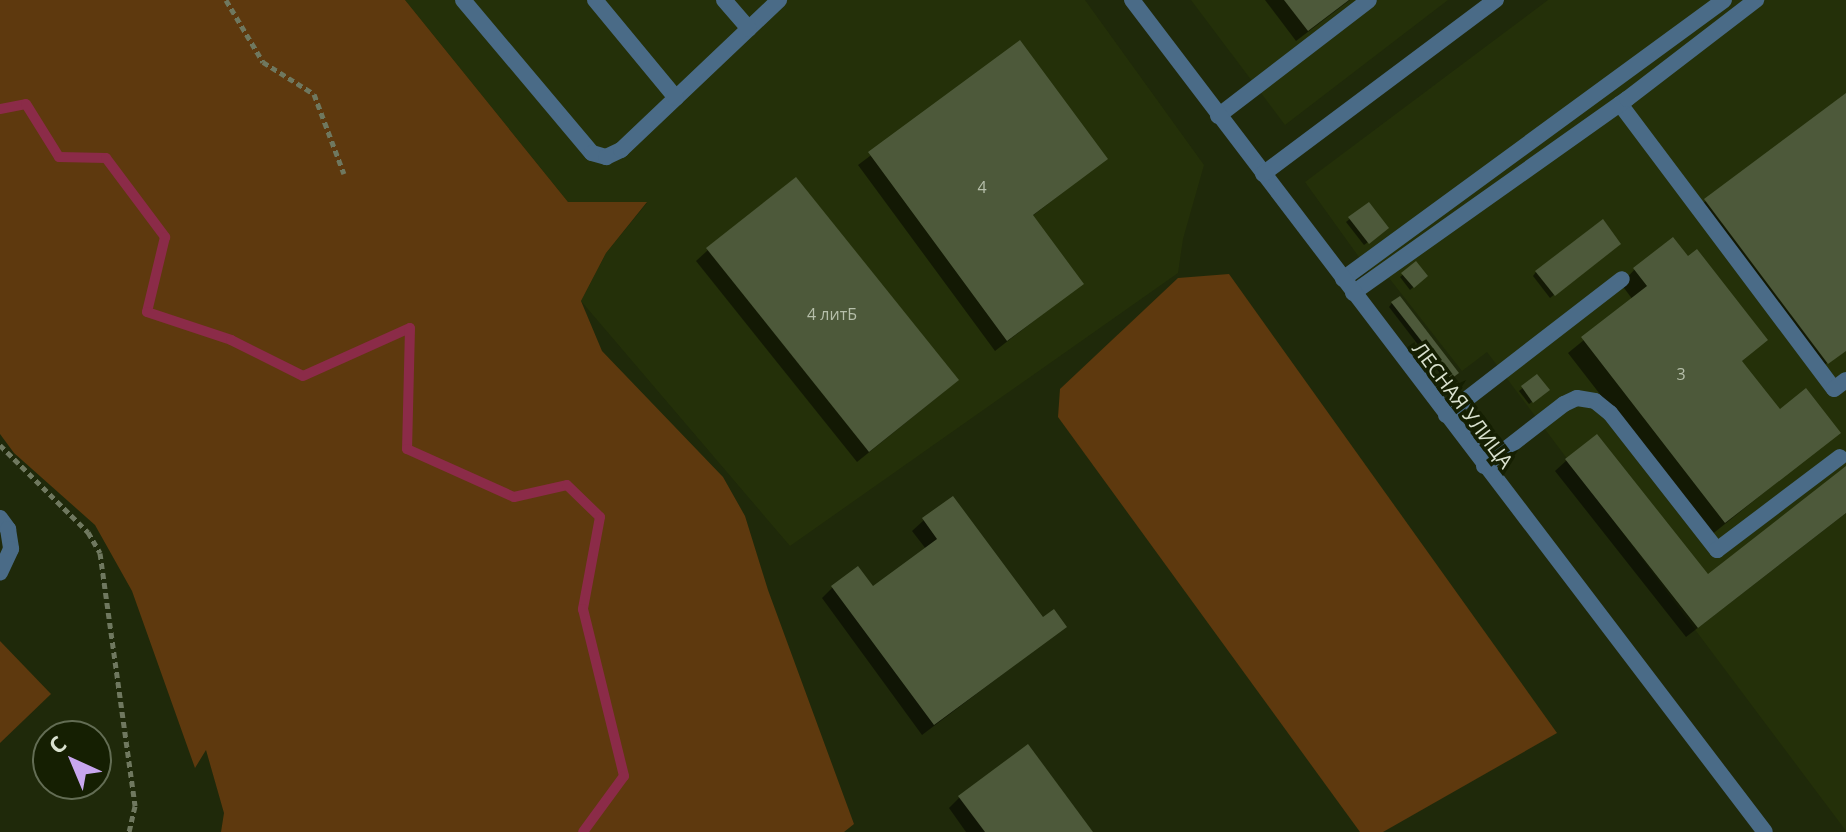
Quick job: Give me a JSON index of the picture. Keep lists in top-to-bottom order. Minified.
{"streets":{"street":["ЛЕСНАЯ УЛИЦА"]},"house_numbers":["4","4 литБ","3"],"north":"top left"}
